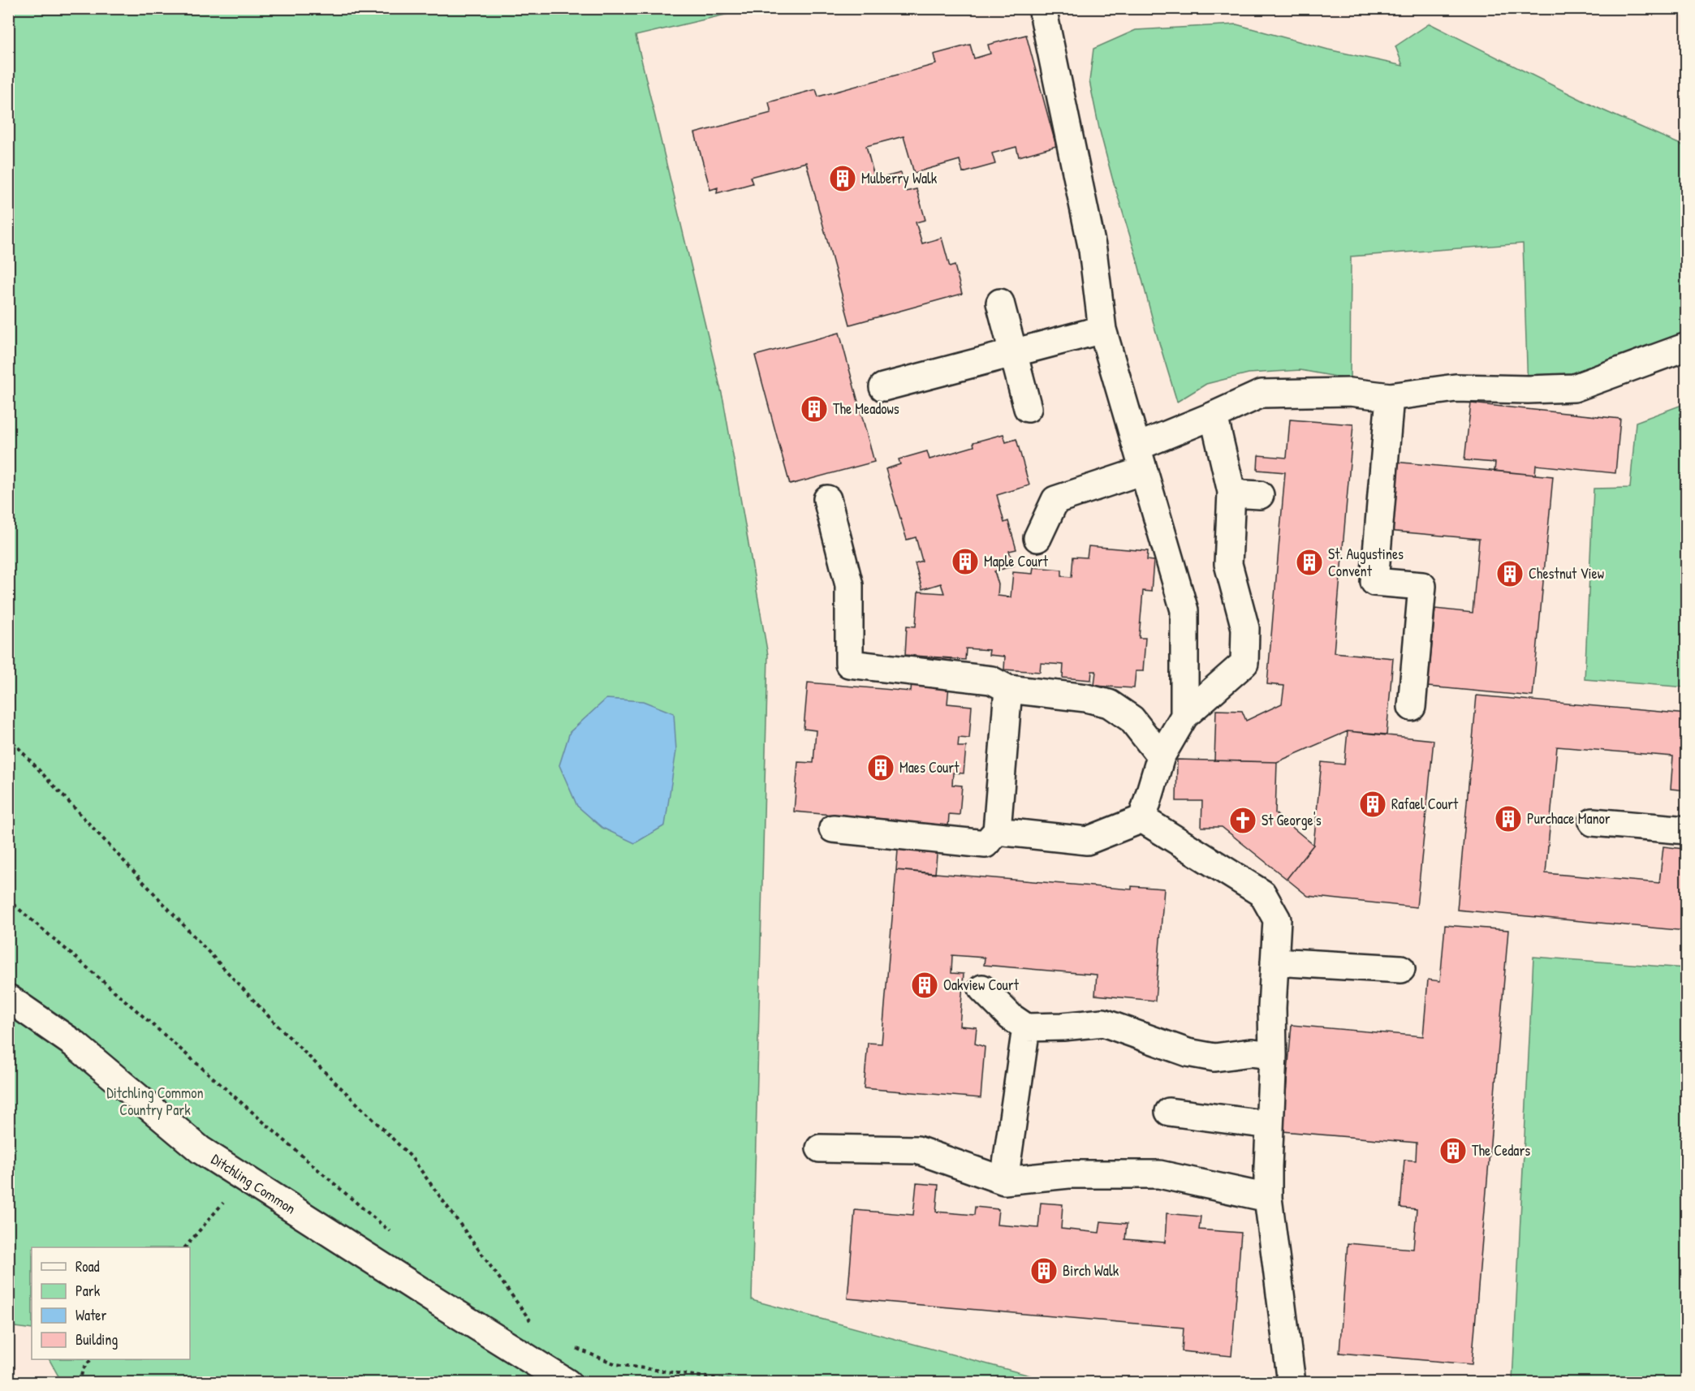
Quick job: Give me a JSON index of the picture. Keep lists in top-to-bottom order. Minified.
{"streets":{"main road":["Ditchling Common"]},"parks":["Ditchling Common Country Park"],"places":{"building":["Mulberry Walk","The Meadows","Maple Court","St. Augustines Convent","Chestnut View","Maes Court","Rafael Court","Purchace Manor","Oakview Court","The Cedars","Birch Walk"],"church":["St George's"]},"legend":["Road","Park","Water","Building"]}
